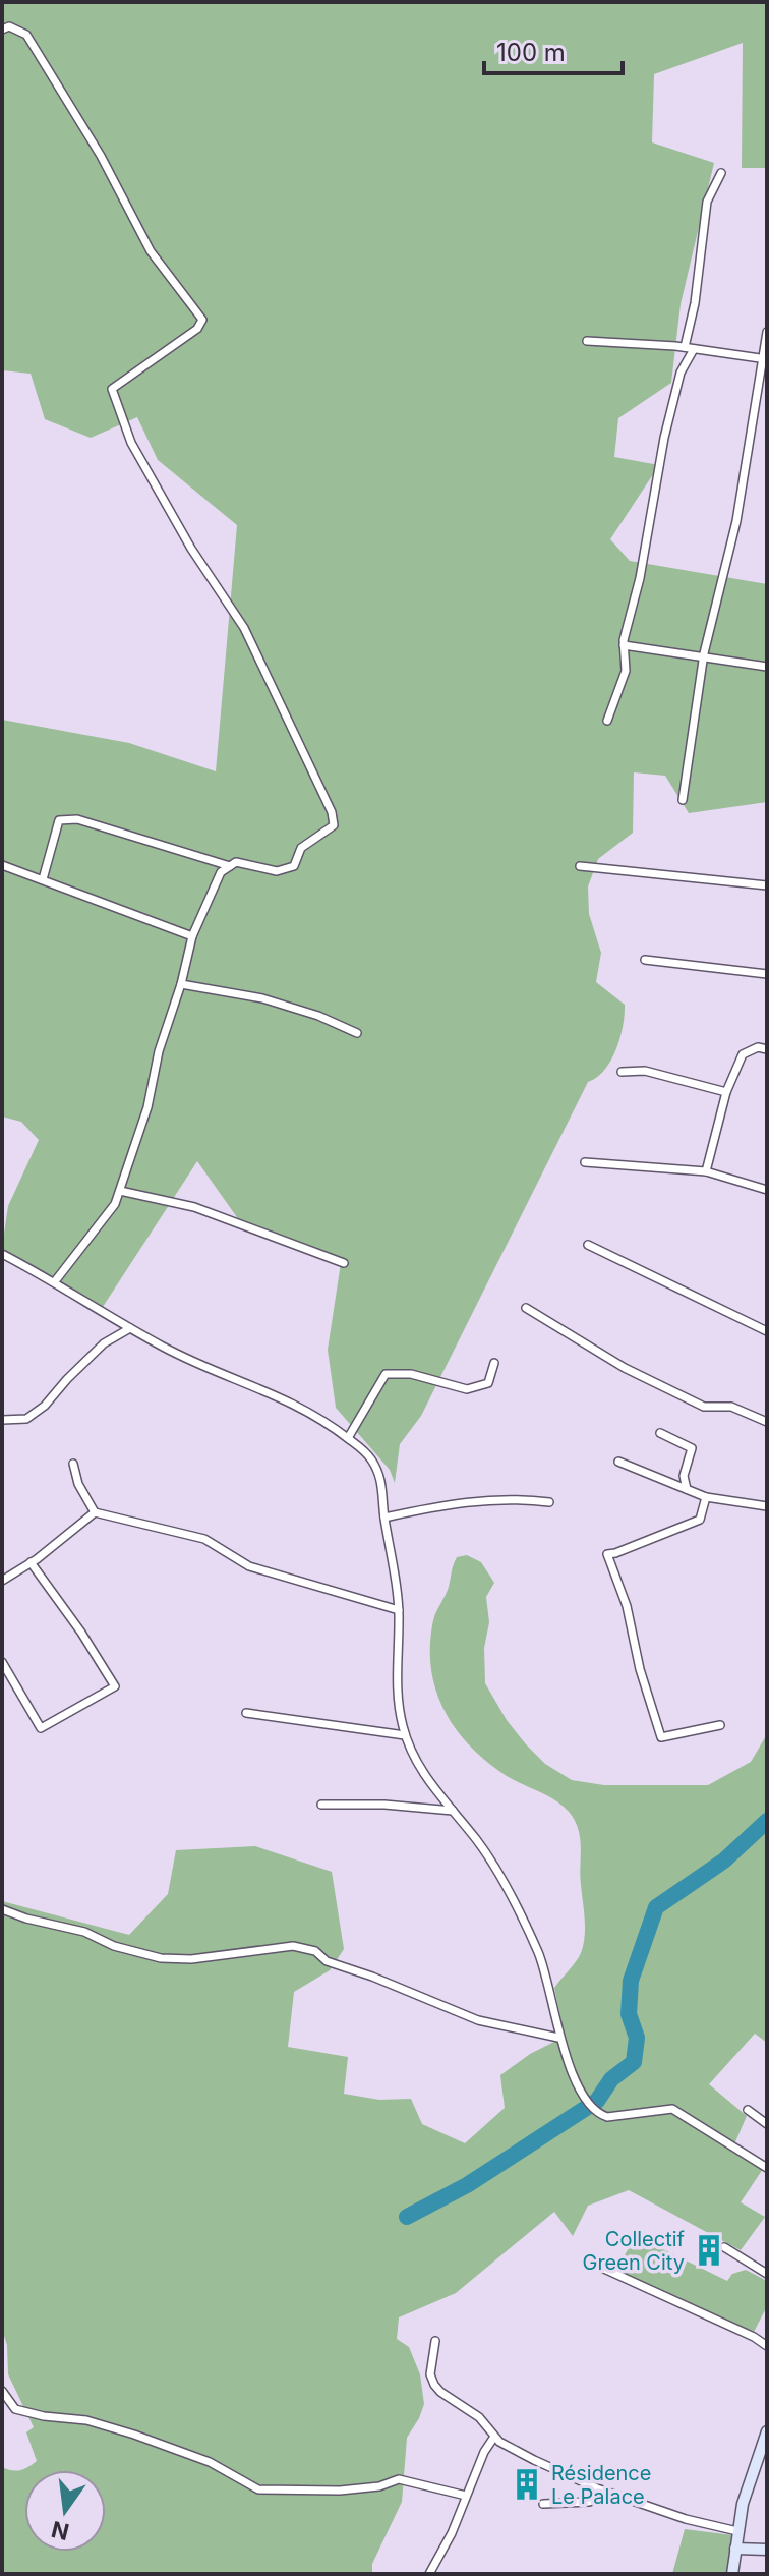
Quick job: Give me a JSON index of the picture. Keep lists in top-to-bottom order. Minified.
{"places":{"building":["Collectif Green City","Résidence Le Palace"]},"scale_bar":"100 m","north":"bottom"}
